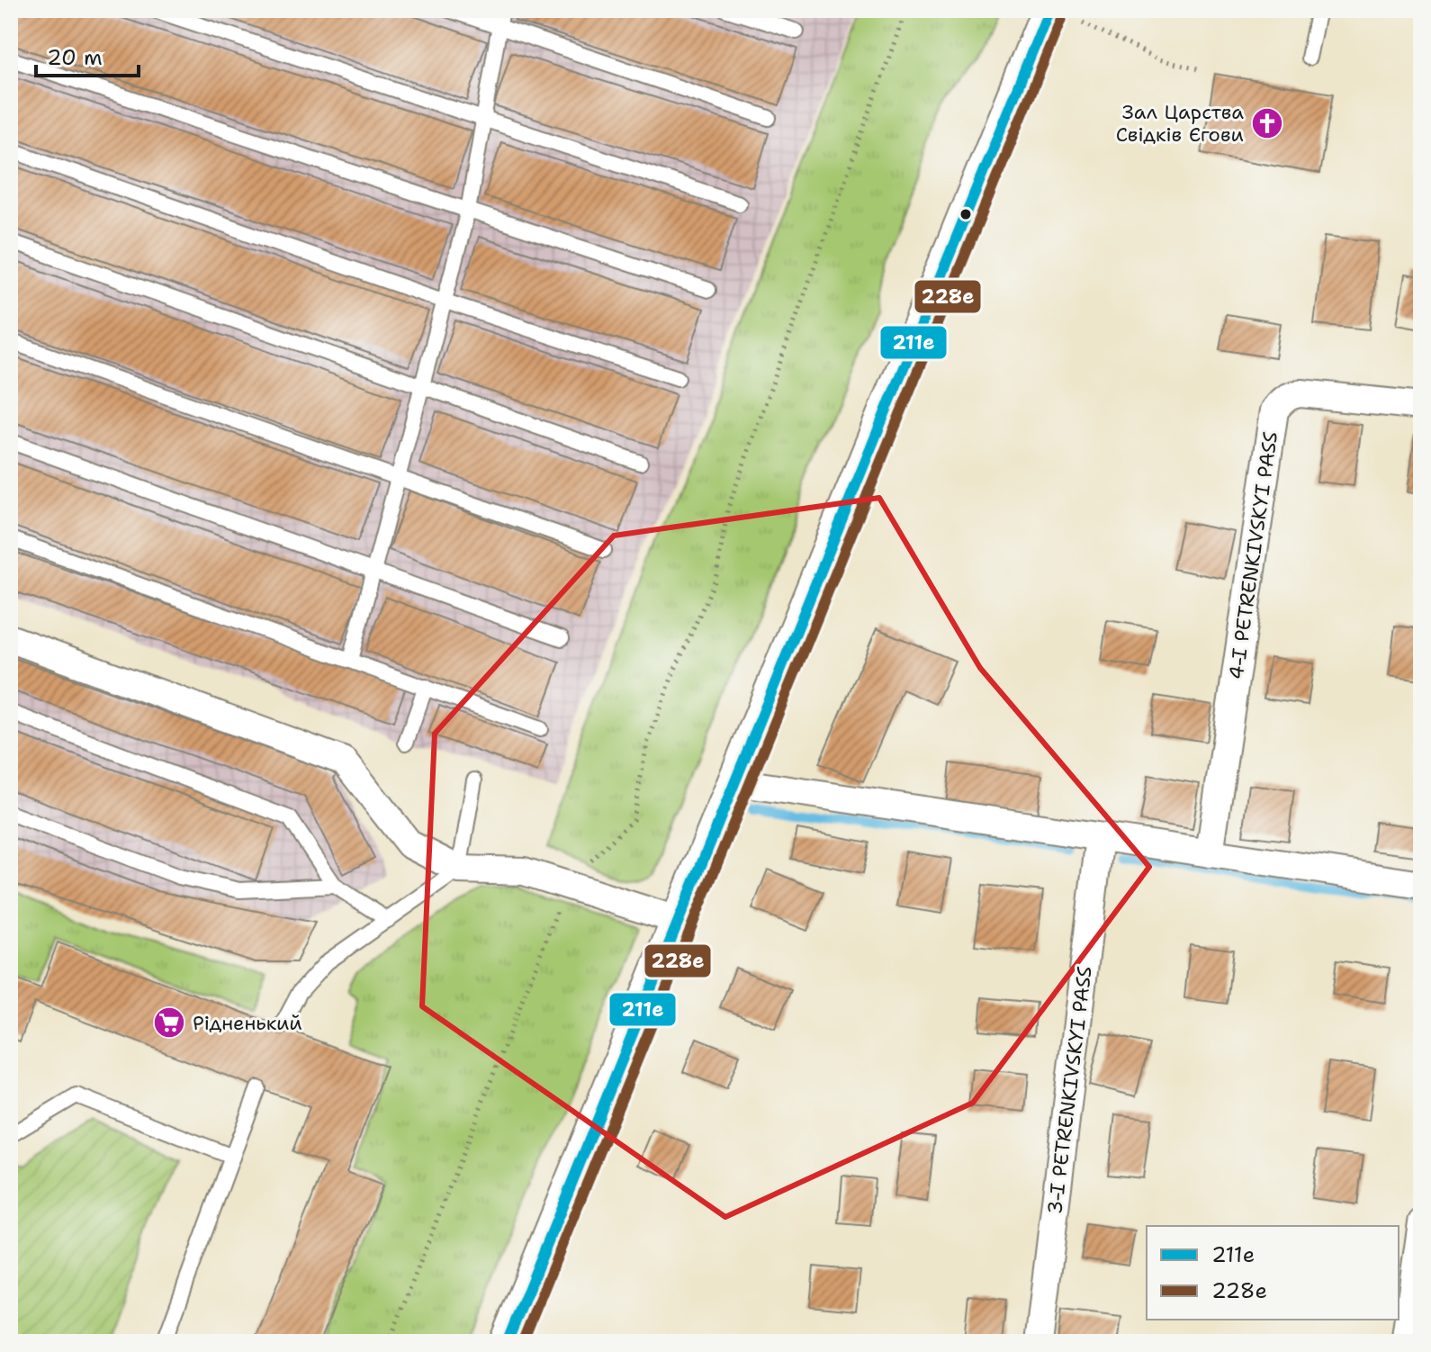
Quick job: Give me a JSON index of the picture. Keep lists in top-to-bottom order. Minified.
{"streets":{"street":["4-I PETRENKIVSKYI PASS","3-I PETRENKIVSKYI PASS"]},"places":{"church":["Зал Царства Свідків Єгови"],"supermarket":["Рідненький"]},"lines":["transit line 211е","transit line 228е"],"legend":["211е","228е"],"scale_bar":"20 m"}
